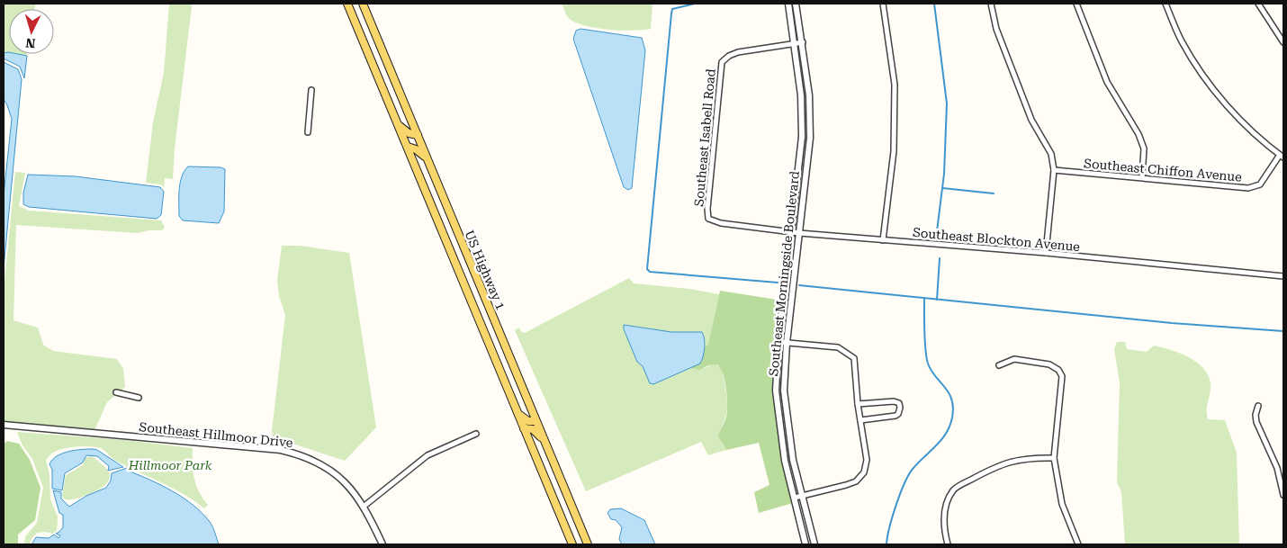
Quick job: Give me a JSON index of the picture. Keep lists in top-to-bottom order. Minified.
{"streets":{"main road":["US Highway 1"],"street":["Southeast Isabell Road","Southeast Chiffon Avenue","Southeast Blockton Avenue","Southeast Morningside Boulevard","Southeast Hillmoor Drive"]},"crossings":[["Southeast Isabell Road","Southeast Blockton Avenue"],["Southeast Isabell Road","Southeast Morningside Boulevard"],["Southeast Blockton Avenue","Southeast Morningside Boulevard"]],"parks":["Hillmoor Park"],"north":"bottom"}
